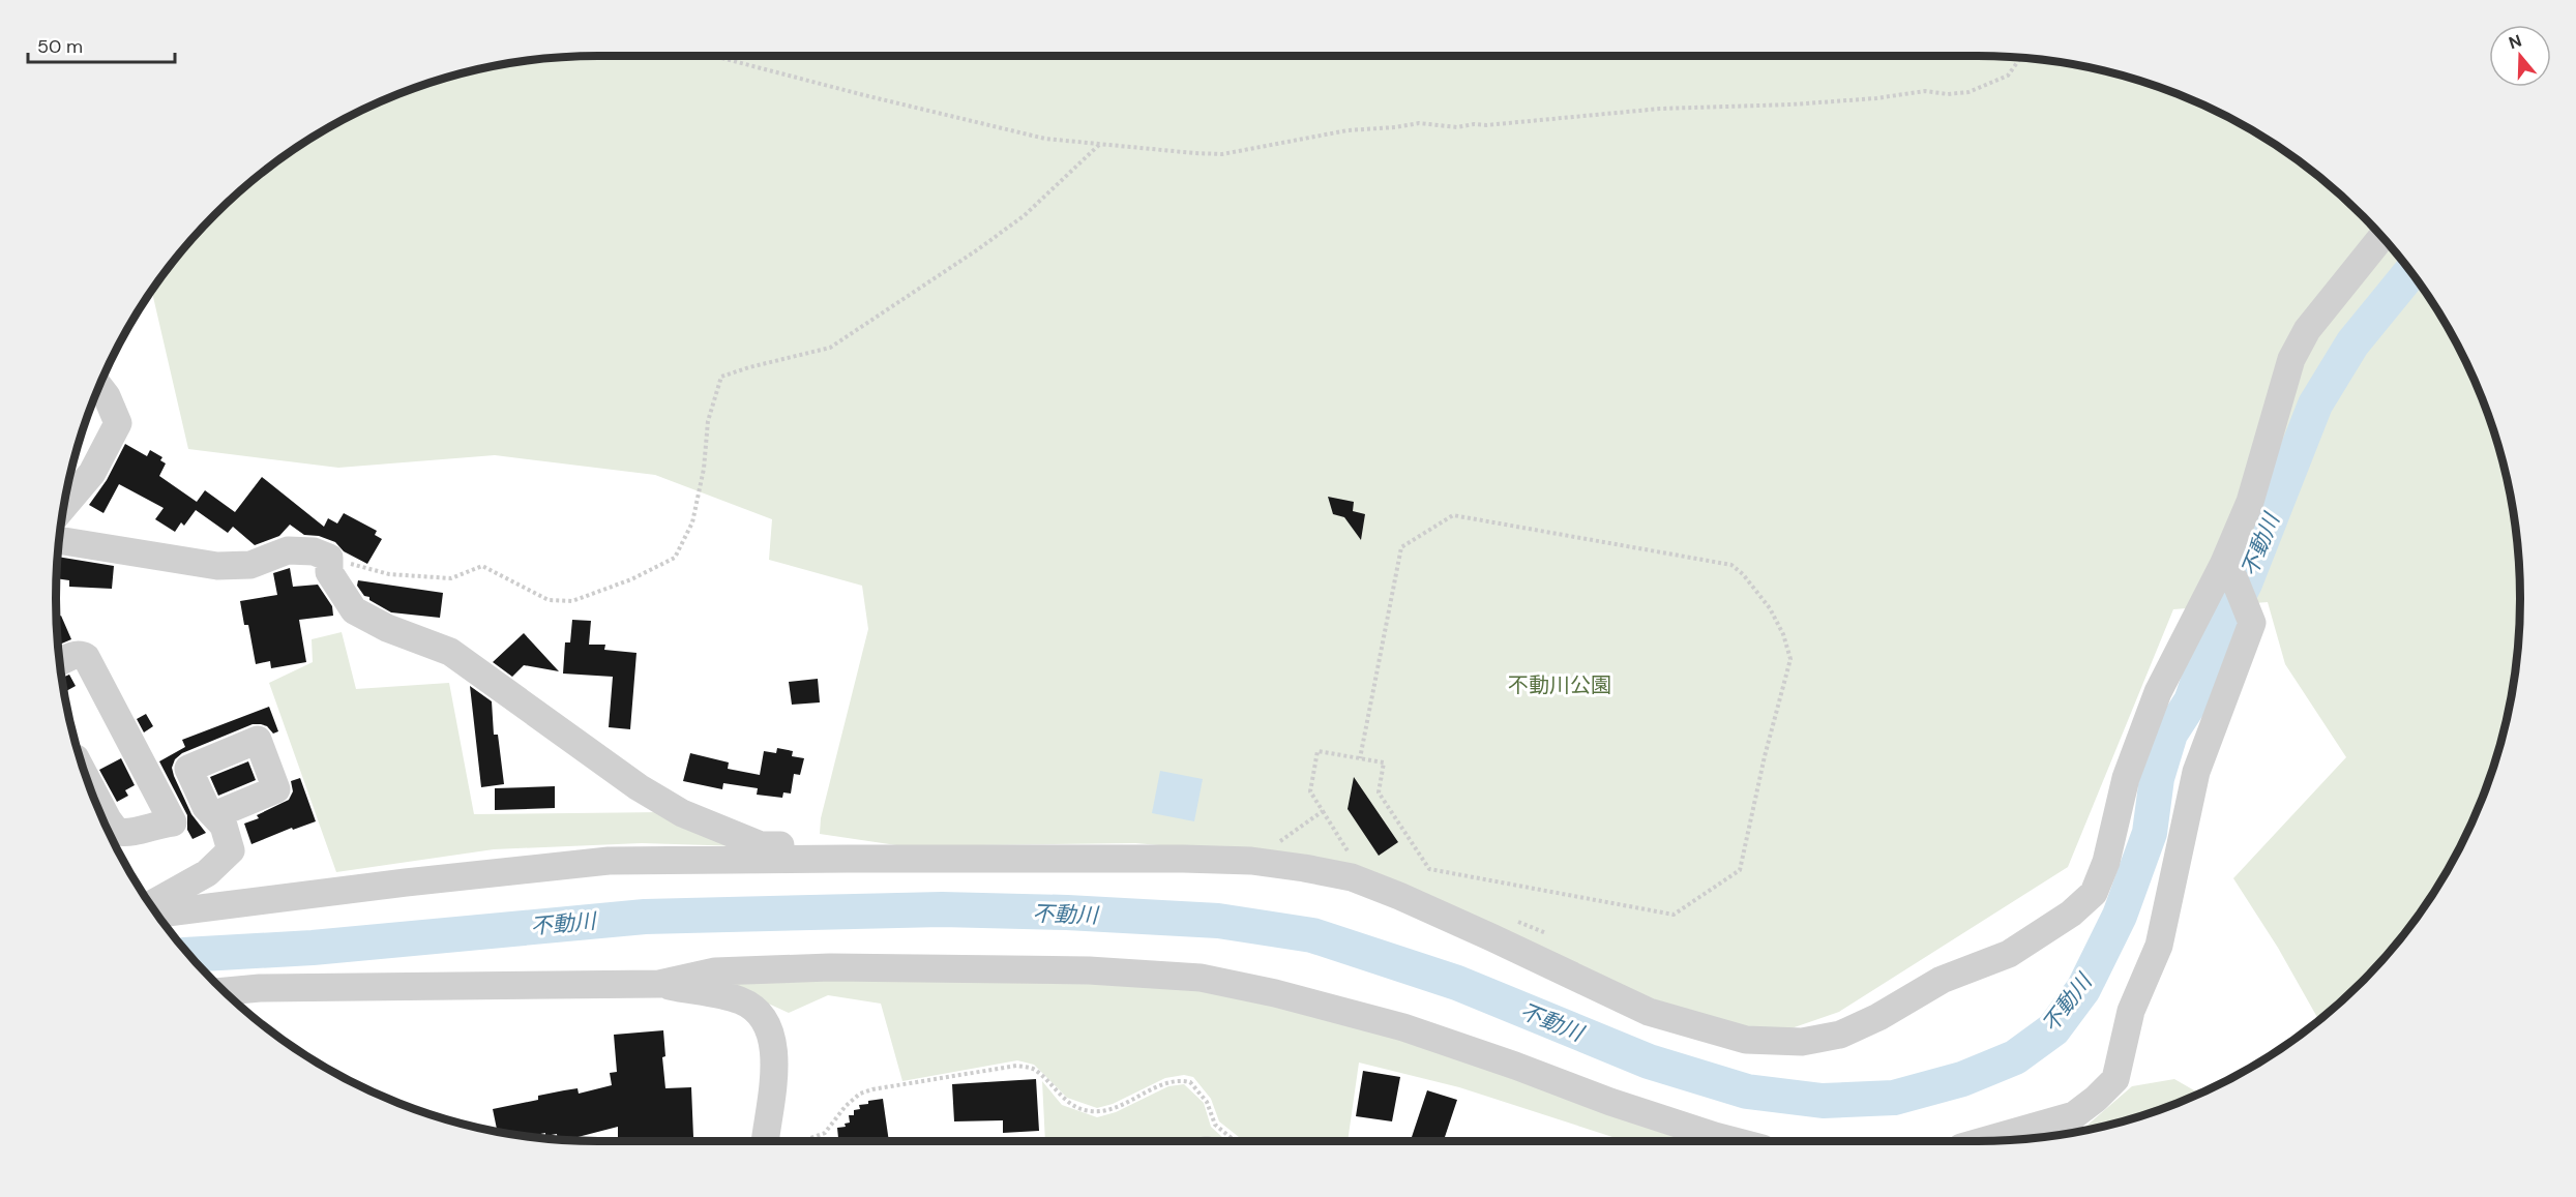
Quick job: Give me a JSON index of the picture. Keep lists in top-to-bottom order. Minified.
{"water":["不動川"],"parks":["不動川公園"],"scale_bar":"50 m","north":"top"}
